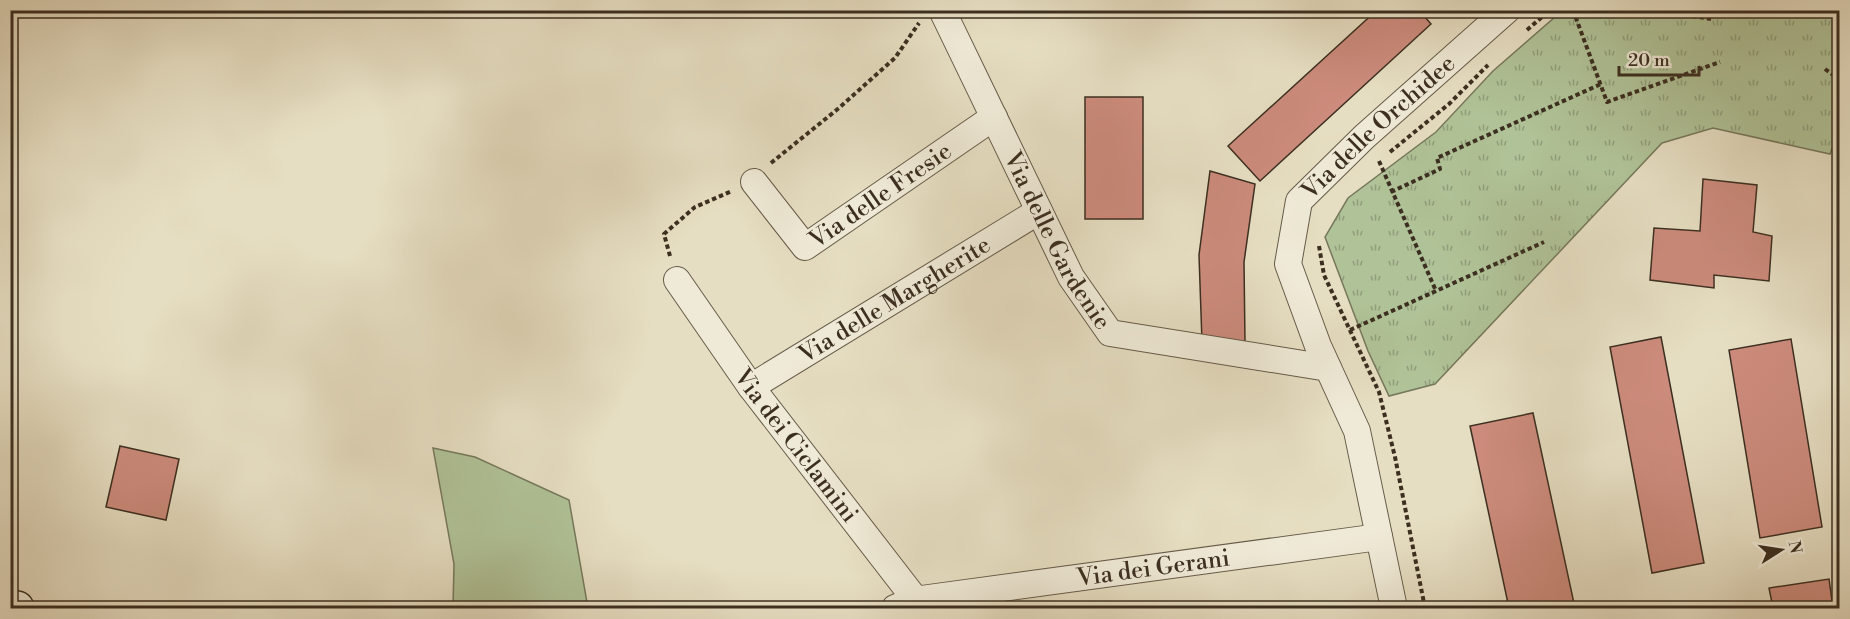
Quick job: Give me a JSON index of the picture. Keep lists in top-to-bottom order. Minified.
{"streets":{"street":["Via delle Orchidee","Via delle Fresie","Via delle Gardenie","Via delle Margherite","Via dei Ciclamini","Via dei Gerani"]},"crossings":[["Via delle Orchidee","Via delle Gardenie"],["Via delle Orchidee","Via dei Gerani"],["Via delle Fresie","Via delle Gardenie"],["Via delle Gardenie","Via delle Margherite"],["Via delle Margherite","Via dei Ciclamini"],["Via dei Ciclamini","Via dei Gerani"]],"scale_bar":"20 m","north":"right"}
